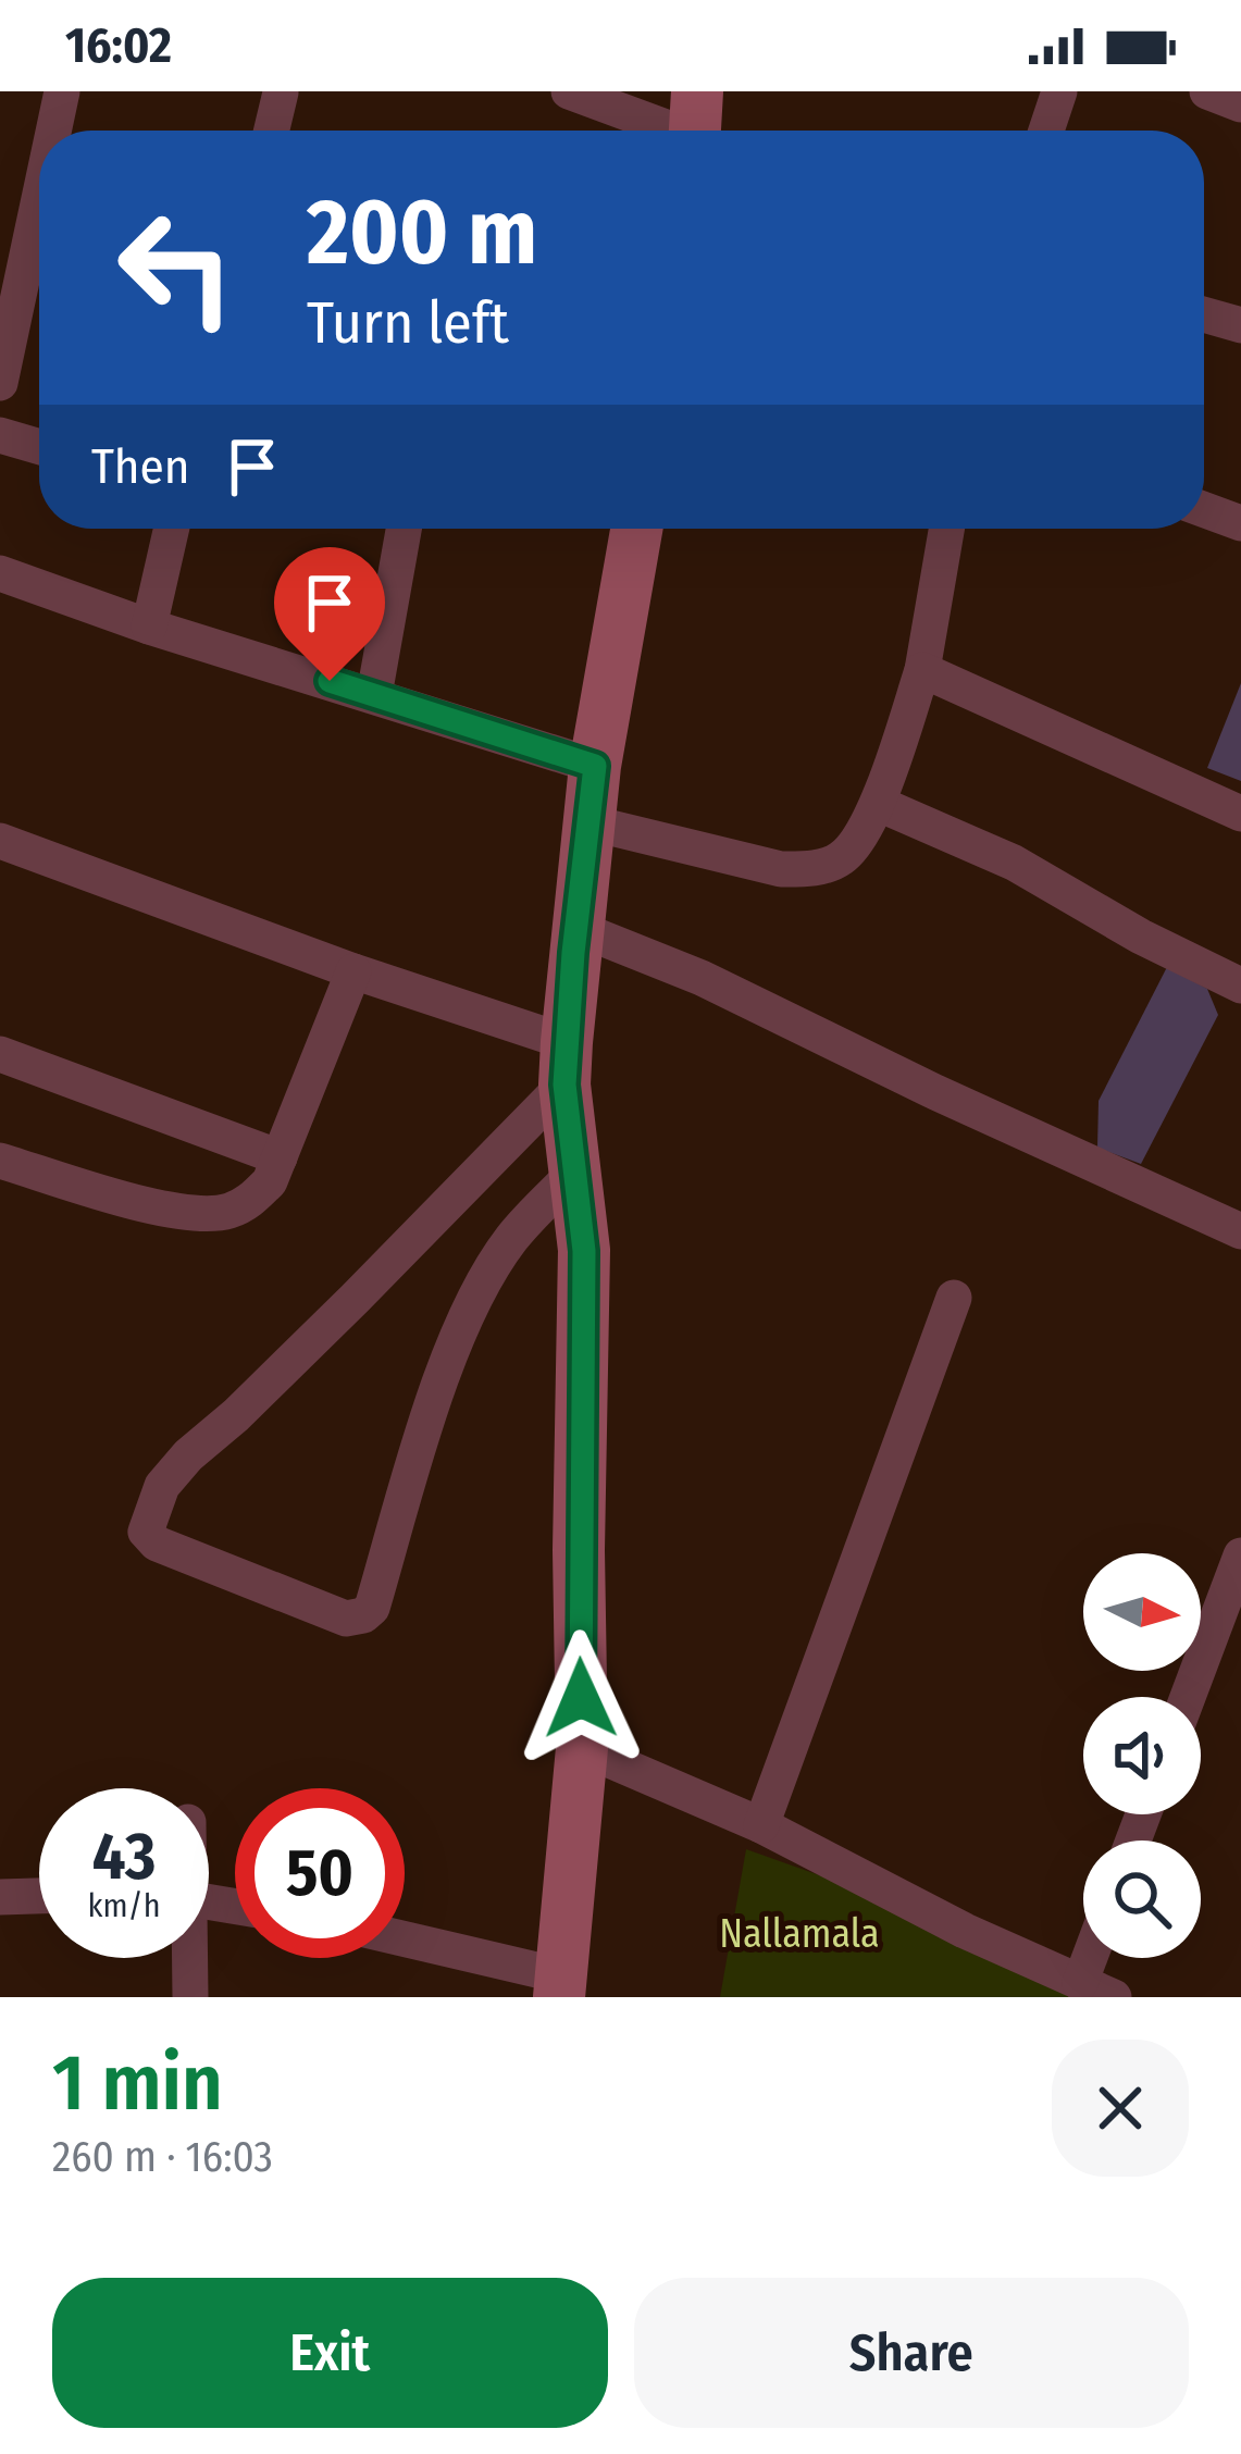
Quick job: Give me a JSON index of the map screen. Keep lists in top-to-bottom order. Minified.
{"parks":["Nallamala"],"north":"right","page":{"status":"16:02","turn":["200 m","Turn left"],"then":"Then","speed":"43 km/h","limit":"50","heading":["1 min","260 m · 16:03"],"buttons":["Exit","Share"]}}
